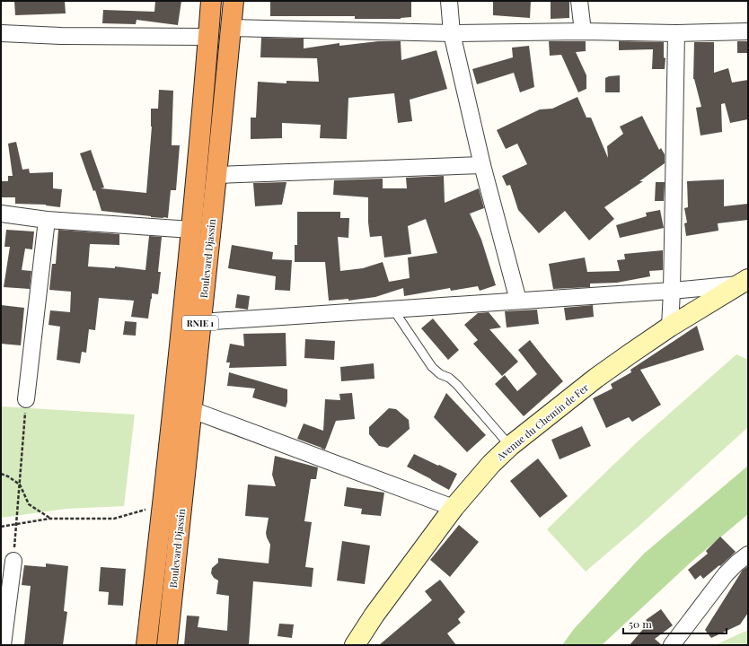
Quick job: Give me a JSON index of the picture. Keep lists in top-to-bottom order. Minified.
{"streets":{"highway":["Boulevard Djassin","RNIE 1"],"street":["Avenue du Chemin de Fer"]},"scale_bar":"50 m"}
